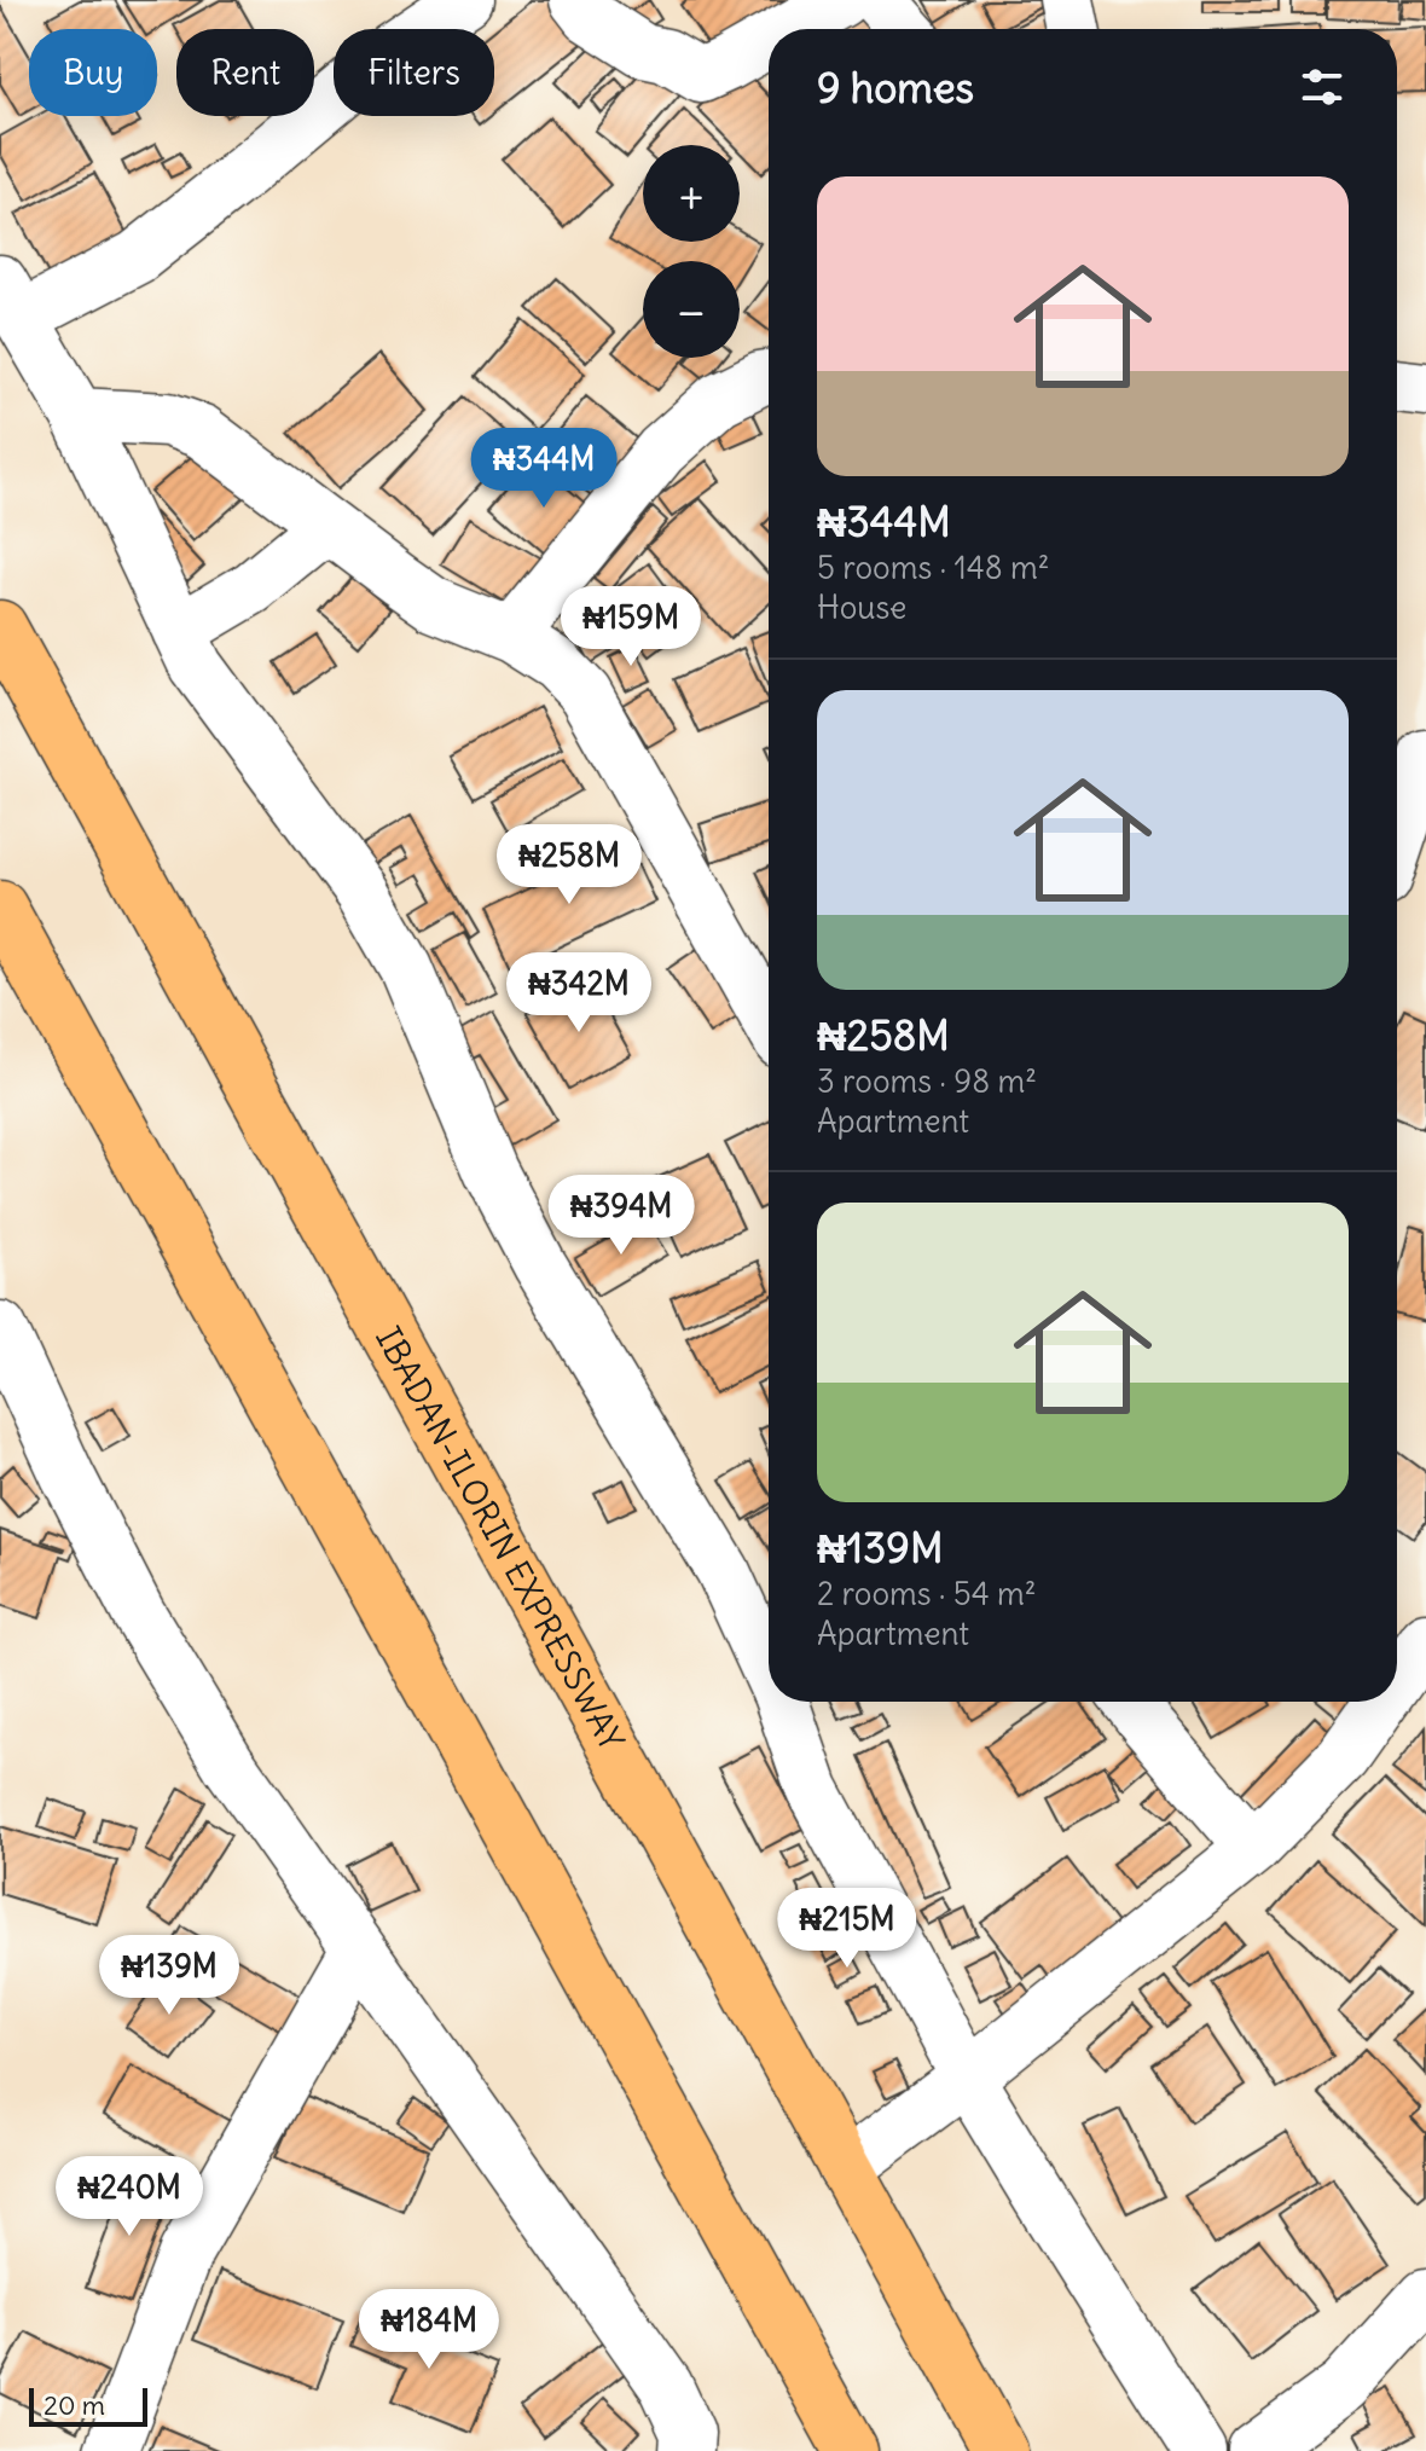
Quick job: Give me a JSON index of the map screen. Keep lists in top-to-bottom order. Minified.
{"streets":{"highway":["IBADAN-ILORIN EXPRESSWAY"]},"scale_bar":"20 m","page":{"chip":["Buy","Rent","Filters"],"heading":"9 homes","map_buttons":["+","−"],"list":[{"name":"₦344M","note":"5 rooms · 148 m² · House"},{"name":"₦258M","note":"3 rooms · 98 m² · Apartment"},{"name":"₦139M","note":"2 rooms · 54 m² · Apartment"}],"price":["₦344M","₦159M","₦258M","₦342M","₦394M","₦215M","₦139M","₦240M","₦184M"],"scale":"20 m"}}
